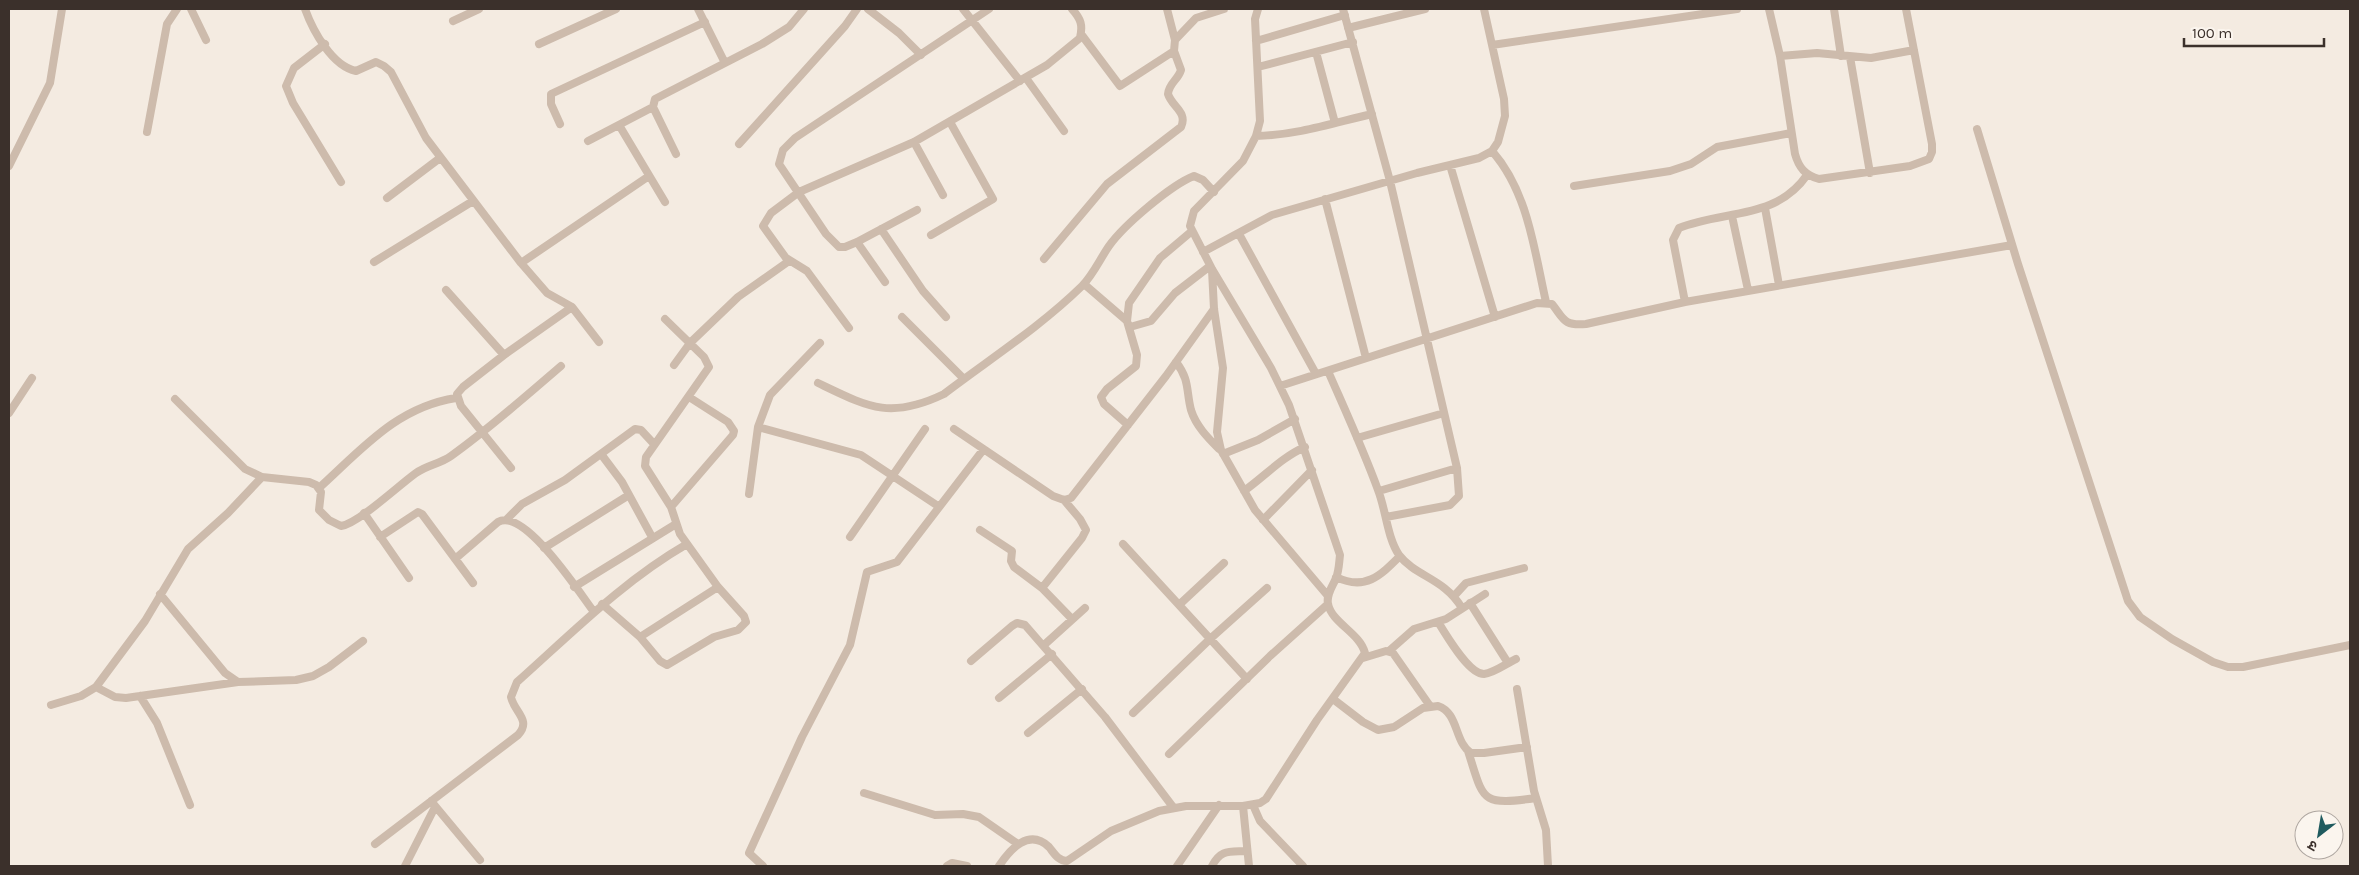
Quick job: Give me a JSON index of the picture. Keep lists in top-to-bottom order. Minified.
{"scale_bar":"100 m","north":"bottom left"}
